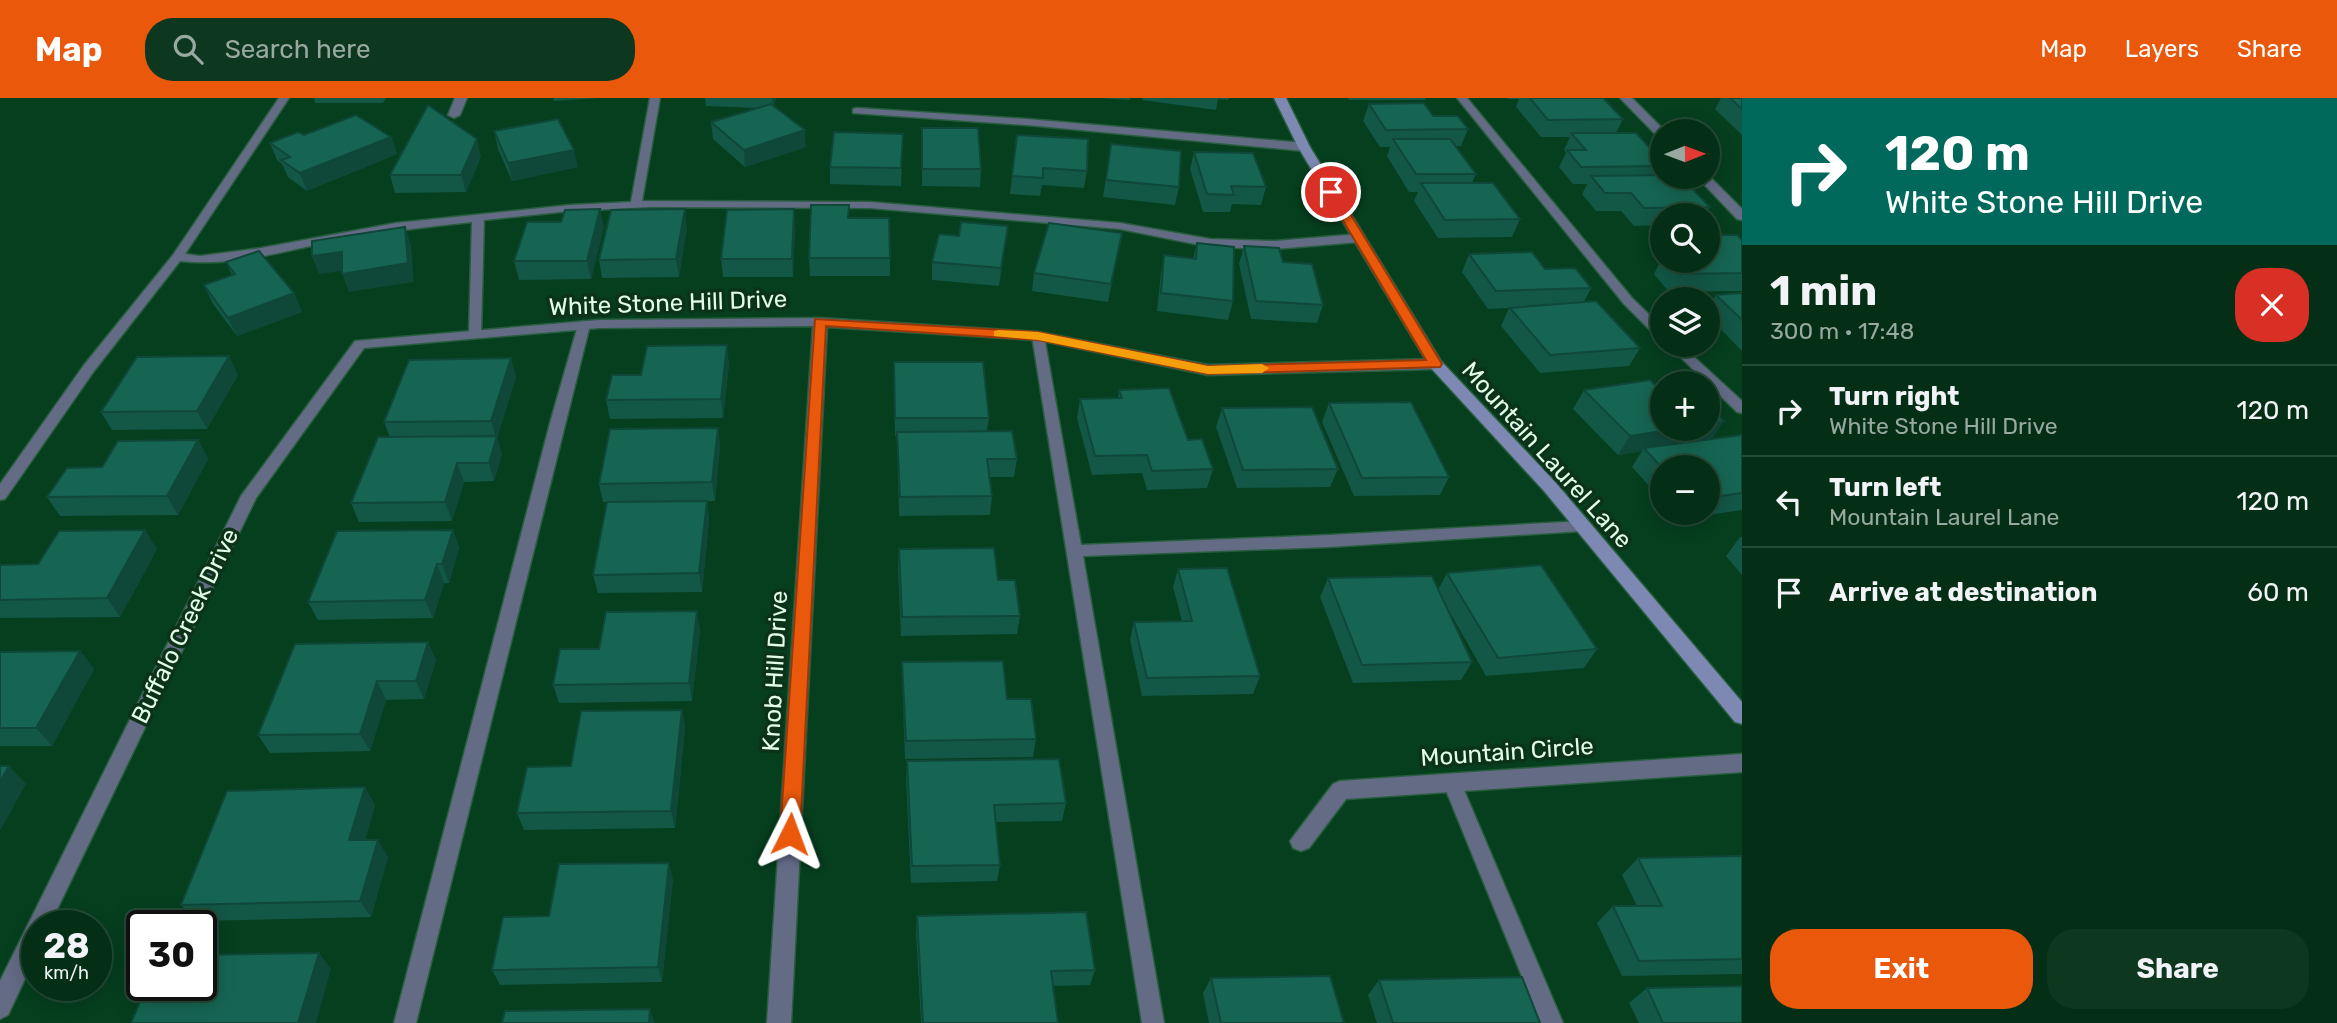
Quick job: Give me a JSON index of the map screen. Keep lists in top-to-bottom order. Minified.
{"streets":{"street":["White Stone Hill Drive","Mountain Laurel Lane","Buffalo Creek Drive","Knob Hill Drive","Mountain Circle"]},"crossings":[["White Stone Hill Drive","Mountain Laurel Lane"],["White Stone Hill Drive","Buffalo Creek Drive"],["White Stone Hill Drive","Knob Hill Drive"]],"north":"right","page":{"header":"Map","search":"Search here","nav":["Map","Layers","Share"],"turn":["120 m","White Stone Hill Drive"],"map_buttons":["+","−"],"heading":["1 min","300 m · 17:48"],"list":[{"name":"Turn right","note":"White Stone Hill Drive","value":"120 m"},{"name":"Turn left","note":"Mountain Laurel Lane","value":"120 m"},{"name":"Arrive at destination","value":"60 m"}],"speed":"28 km/h","limit":"30","buttons":["Exit","Share"]}}
